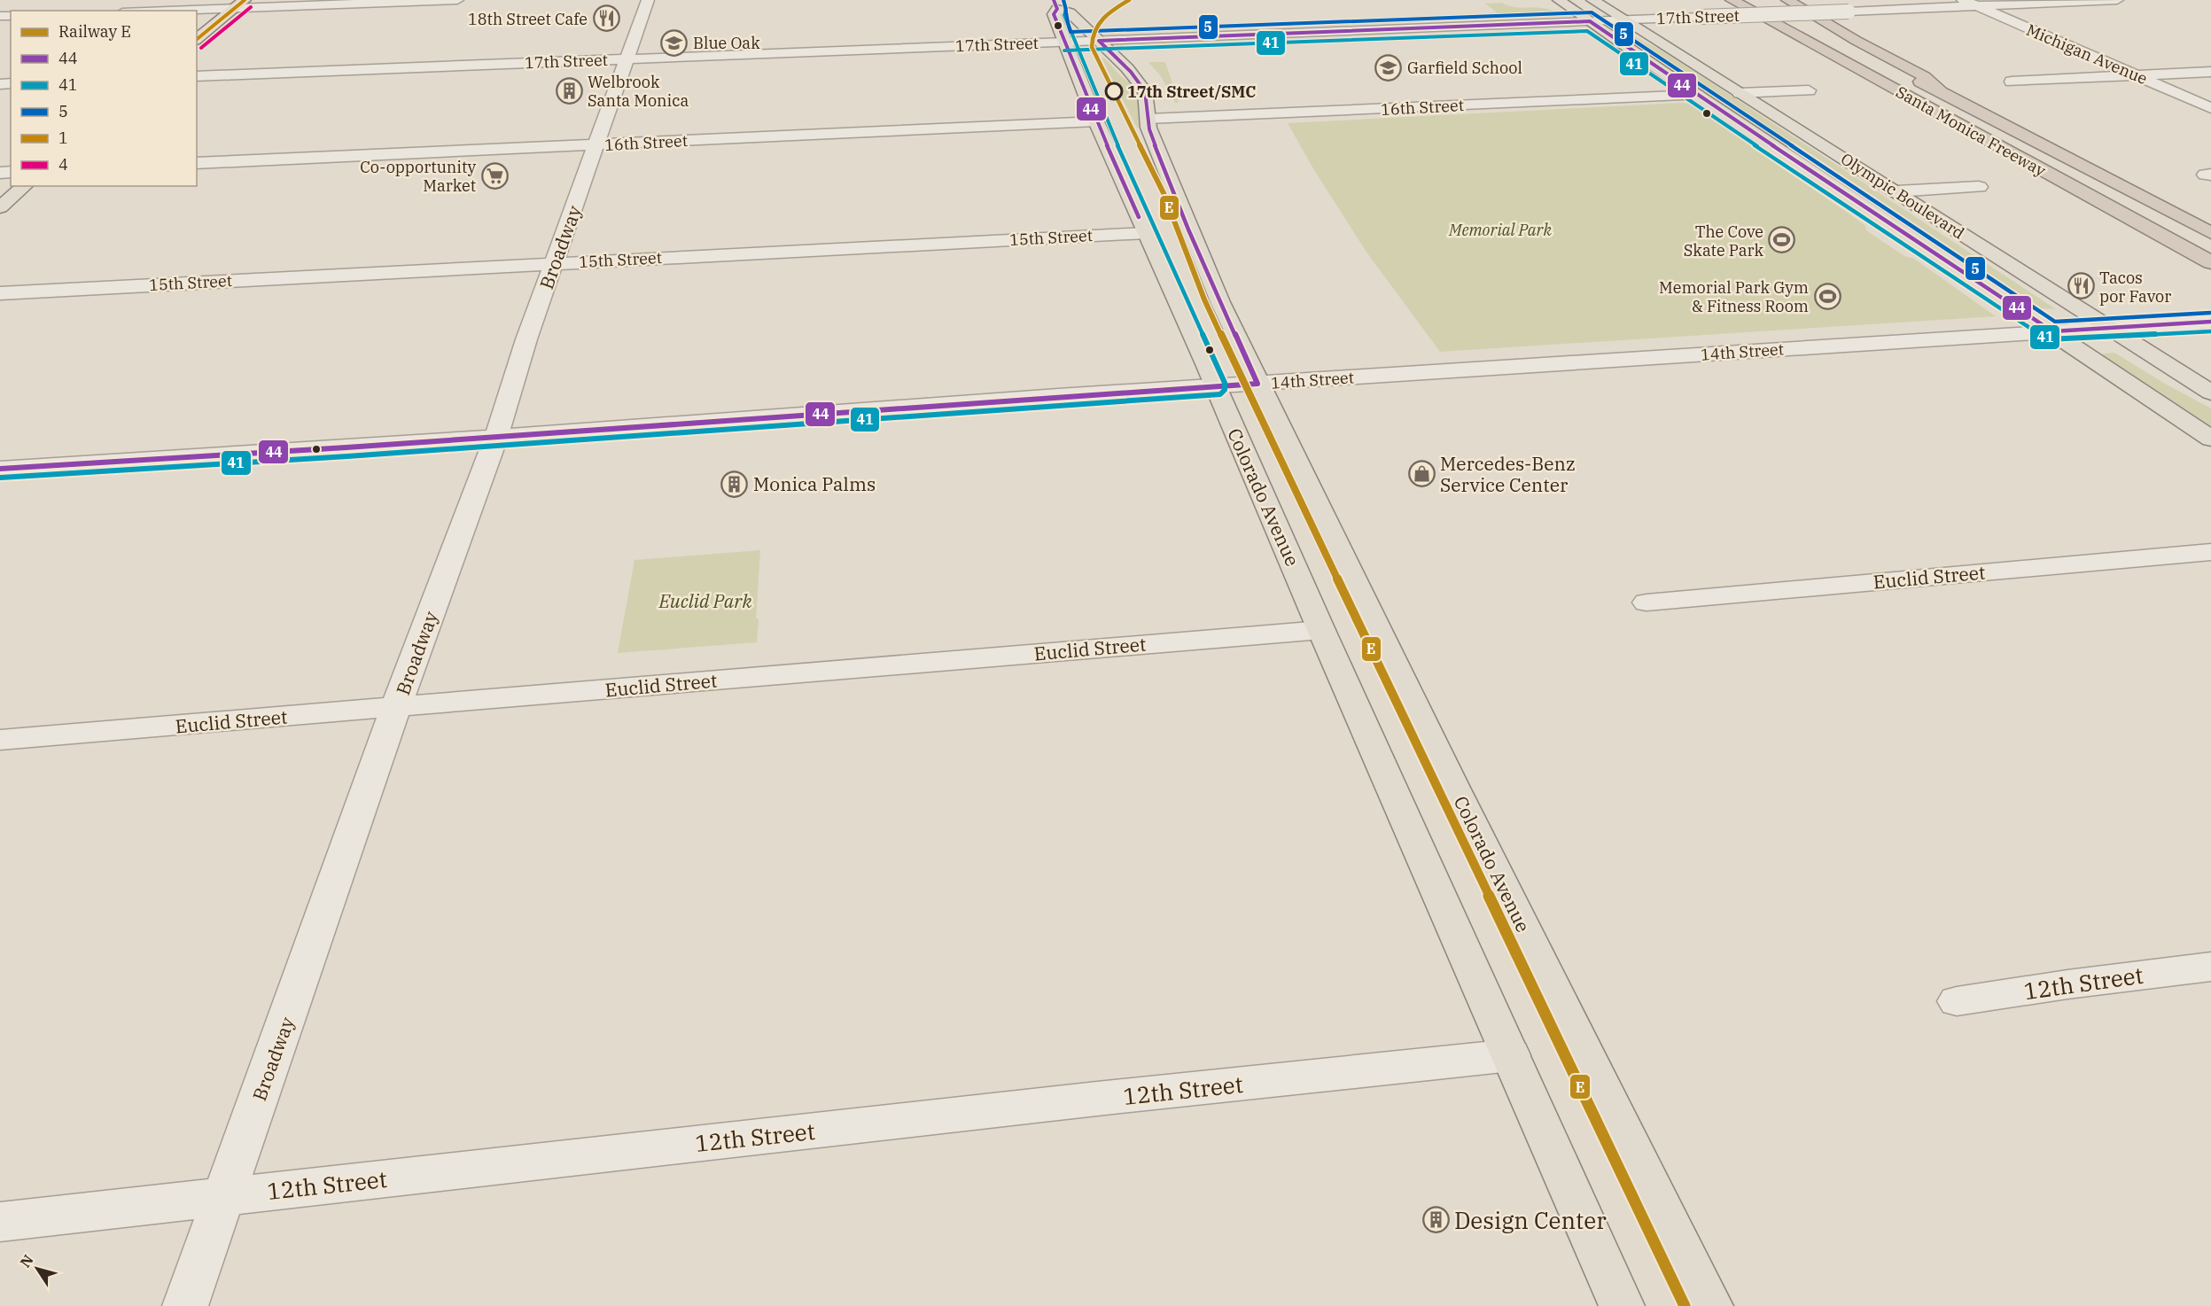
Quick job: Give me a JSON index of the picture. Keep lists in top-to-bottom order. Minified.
{"streets":{"highway":["Santa Monica Freeway"],"main road":["Olympic Boulevard","Colorado Avenue"],"street":["17th Street","Michigan Avenue","16th Street","15th Street","Broadway","14th Street","Euclid Street","12th Street"]},"crossings":[["17th Street","Michigan Avenue"],["17th Street","Olympic Boulevard"],["17th Street","Broadway"],["17th Street","Colorado Avenue"],["16th Street","Olympic Boulevard"],["16th Street","Broadway"],["16th Street","Colorado Avenue"],["Olympic Boulevard","14th Street"],["15th Street","Broadway"],["15th Street","Colorado Avenue"],["Broadway","14th Street"],["Broadway","Euclid Street"],["Broadway","12th Street"],["14th Street","Colorado Avenue"],["Colorado Avenue","Euclid Street"],["Colorado Avenue","12th Street"]],"parks":["Memorial Park","Euclid Park"],"places":{"restaurant":["18th Street Cafe","Tacos por Favor"],"school or university":["Blue Oak","Garfield School"],"building":["Welbrook Santa Monica","Monica Palms","Design Center"],"other":["17th Street/SMC"],"supermarket":["Co-opportunity Market"],"sports":["The Cove Skate Park","Memorial Park Gym & Fitness Room"],"shop":["Mercedes-Benz Service Center"]},"lines":["rail line E","transit line 44","transit line 41","transit line 5","transit line 1","transit line 4"],"legend":["Railway E","44","41","5","1","4"],"north":"top left"}
